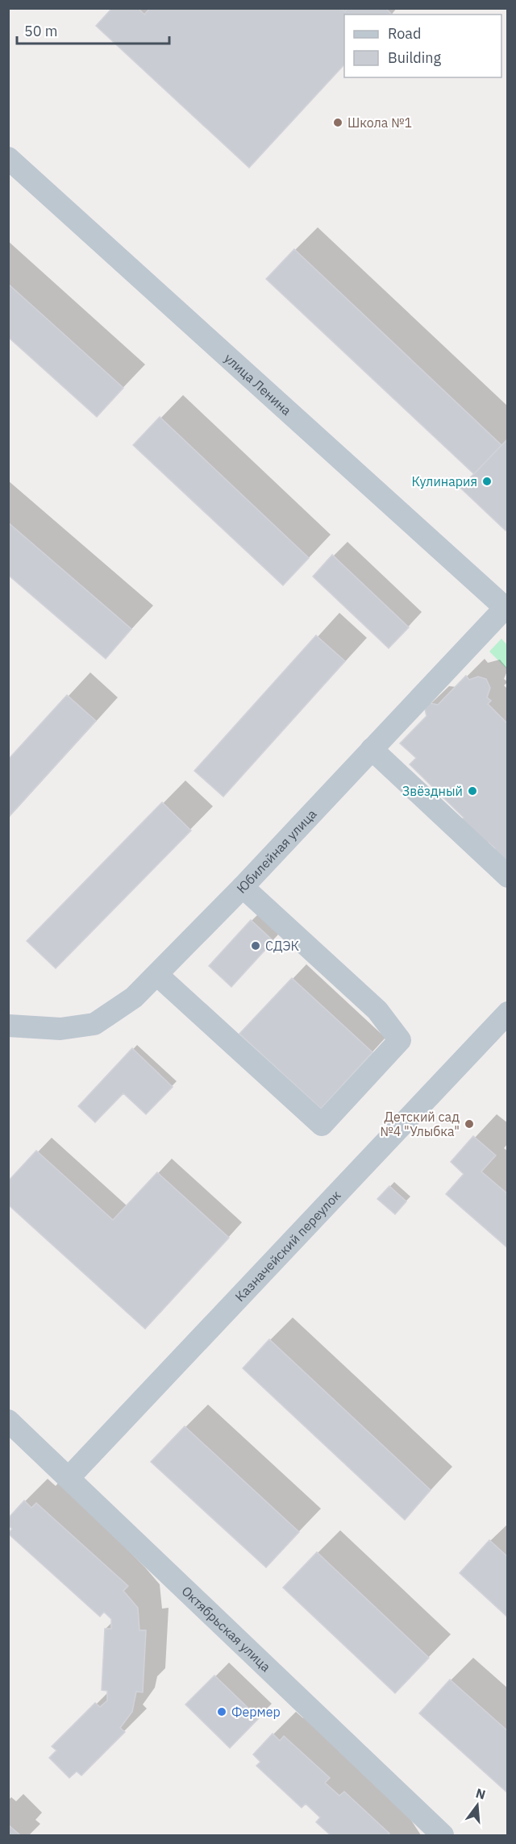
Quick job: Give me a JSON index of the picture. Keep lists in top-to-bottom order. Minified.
{"streets":{"street":["улица Ленина","Юбилейная улица","Казначейский переулок","Октябрьская улица"]},"crossings":[["улица Ленина","Юбилейная улица"],["Казначейский переулок","Октябрьская улица"]],"places":["Школа №1","Кулинария","Звёздный","СДЭК","Детский сад №4 \"Улыбка\"","Фермер"],"legend":["Road","Building"],"scale_bar":"50 m","north":"top"}
